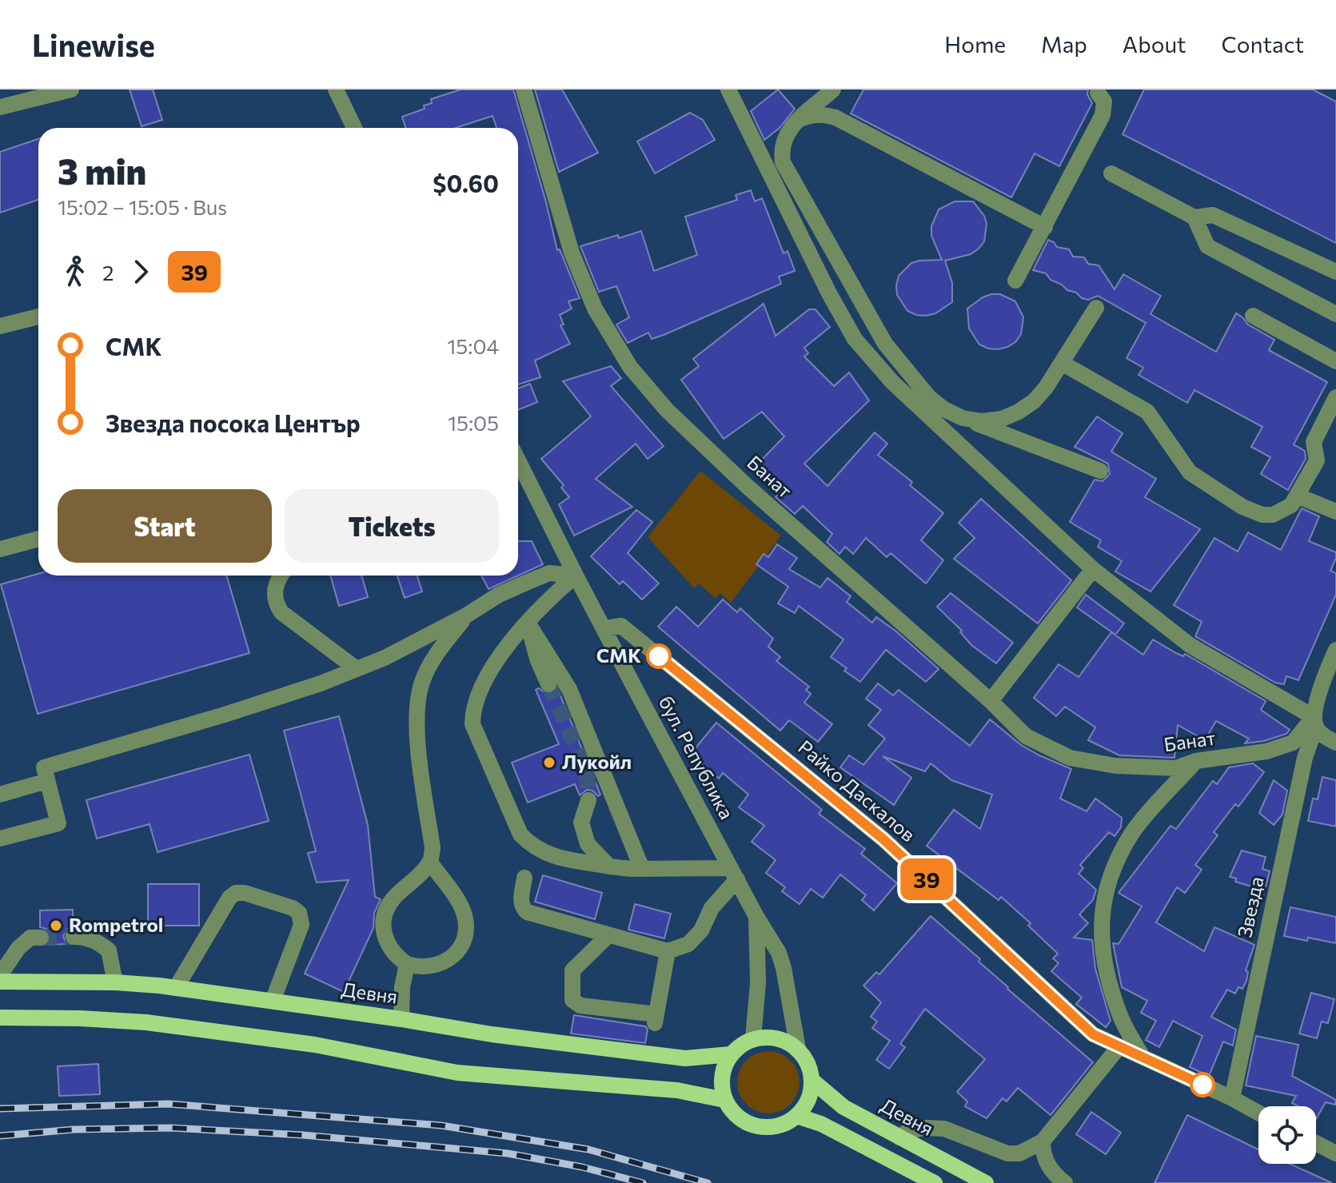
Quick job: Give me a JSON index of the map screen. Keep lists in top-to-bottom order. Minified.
{"streets":{"main road":["Девня"],"street":["Банат","бул. Република","Райко Даскалов","Звезда"]},"crossings":[["Банат","Звезда"],["бул. Република","Райко Даскалов"],["бул. Република","Девня"],["Райко Даскалов","Звезда"]],"places":["СМК","Лукойл","Rompetrol"],"lines":["bus line 39"],"page":{"header":"Linewise","nav":["Home","Map","About","Contact"],"on_map":"39","heading":["3 min","15:02 – 15:05 · Bus","$0.60"],"legs":["2","39"],"list":[{"name":"СМК","value":"15:04"},{"name":"Звезда посока Център","value":"15:05"}],"buttons":["Start","Tickets"]}}
